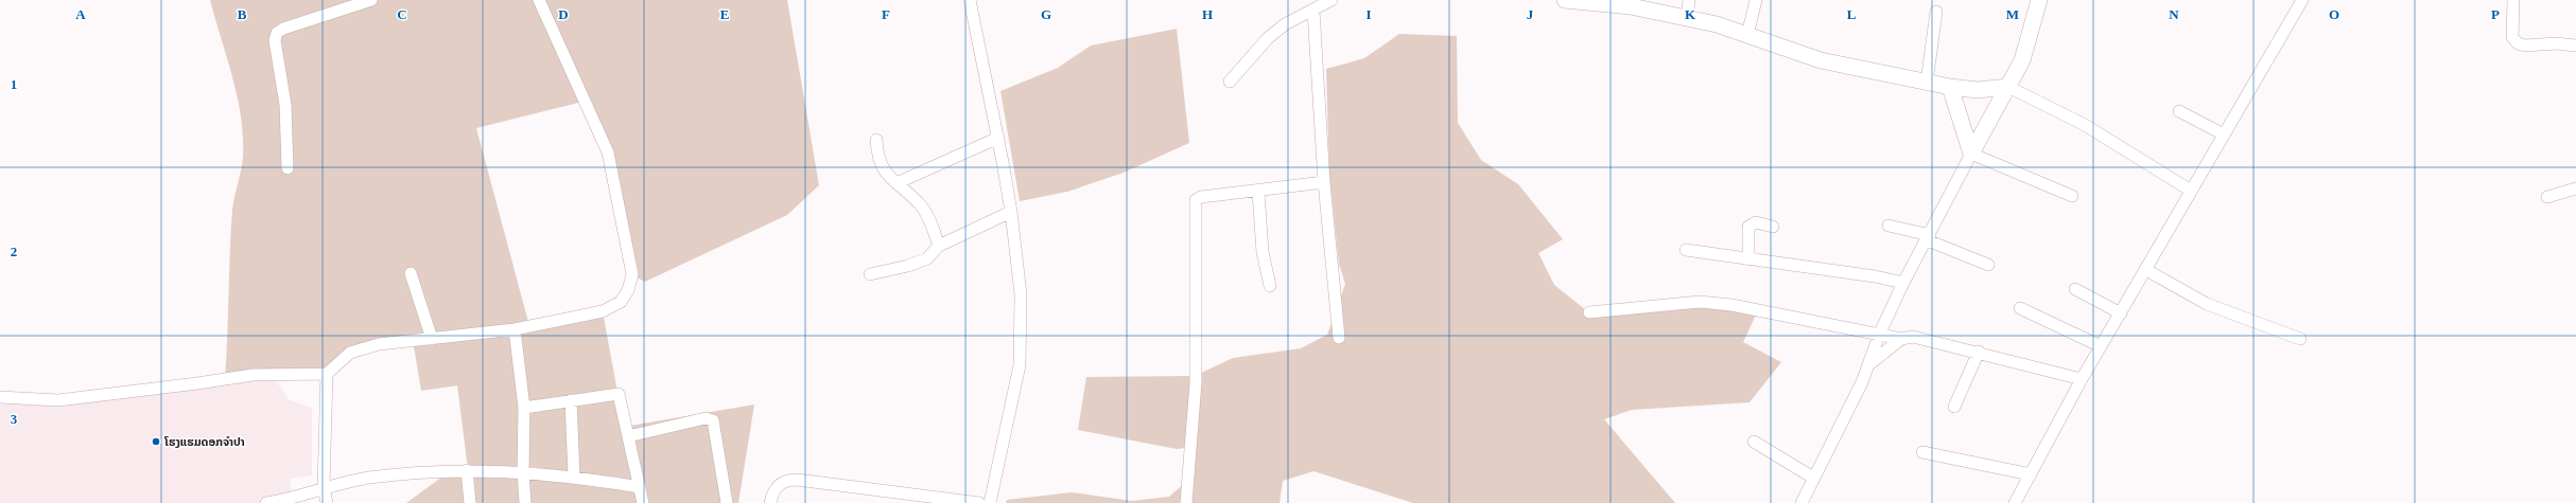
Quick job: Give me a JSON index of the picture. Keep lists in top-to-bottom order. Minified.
{"places":["ໂຮງແຮມດອກຈຳປາ"],"grid":{"columns":["A","B","C","D","E","F","G","H","I","J","K","L","M","N","O","P"],"rows":["1","2","3"]}}
